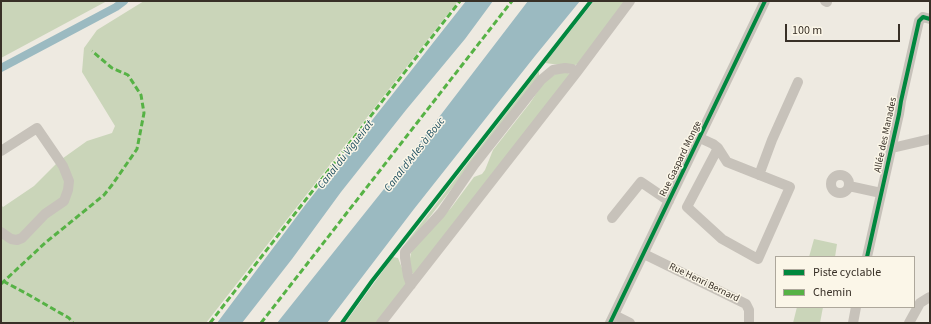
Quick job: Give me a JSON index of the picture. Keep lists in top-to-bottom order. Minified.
{"streets":{"street":["Allée des Manades","Rue Gaspard Monge","Rue Henri Bernard"]},"crossings":[["Rue Gaspard Monge","Rue Henri Bernard"]],"water":["Canal du Vigueirat","Canal d'Arles à Bouc"],"legend":["Piste cyclable","Chemin"],"scale_bar":"100 m"}
